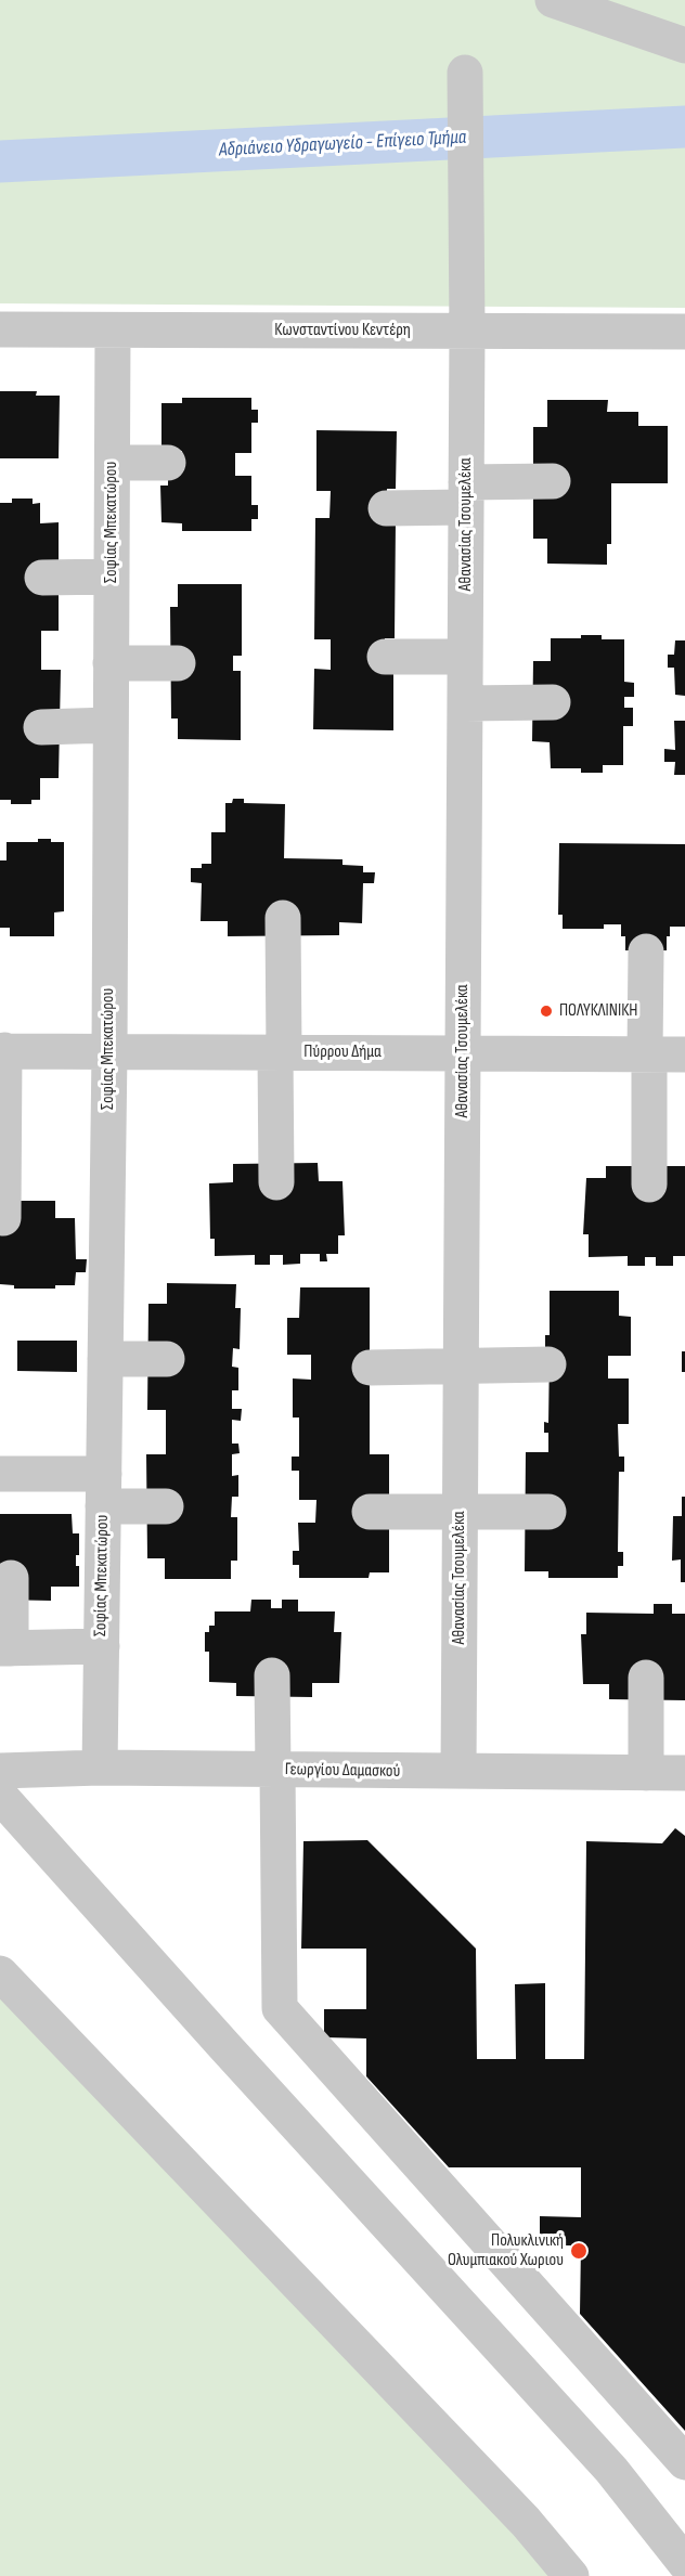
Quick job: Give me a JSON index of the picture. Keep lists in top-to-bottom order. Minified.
{"streets":{"street":["Κωνσταντίνου Κεντέρη","Σοφίας Μπεκατώρου","Αθανασίας Τσουμελέκα","Πύρρου Δήμα","Γεωργίου Δαμασκού"]},"crossings":[["Κωνσταντίνου Κεντέρη","Σοφίας Μπεκατώρου"],["Κωνσταντίνου Κεντέρη","Αθανασίας Τσουμελέκα"],["Σοφίας Μπεκατώρου","Πύρρου Δήμα"],["Σοφίας Μπεκατώρου","Γεωργίου Δαμασκού"],["Αθανασίας Τσουμελέκα","Πύρρου Δήμα"],["Αθανασίας Τσουμελέκα","Γεωργίου Δαμασκού"]],"water":["Αδριάνειο Υδραγωγείο - Επίγειο Τμήμα"],"places":["ΠΟΛΥΚΛΙΝΙΚΗ","Πολυκλινική Ολυμπιακού Χωριου"]}
